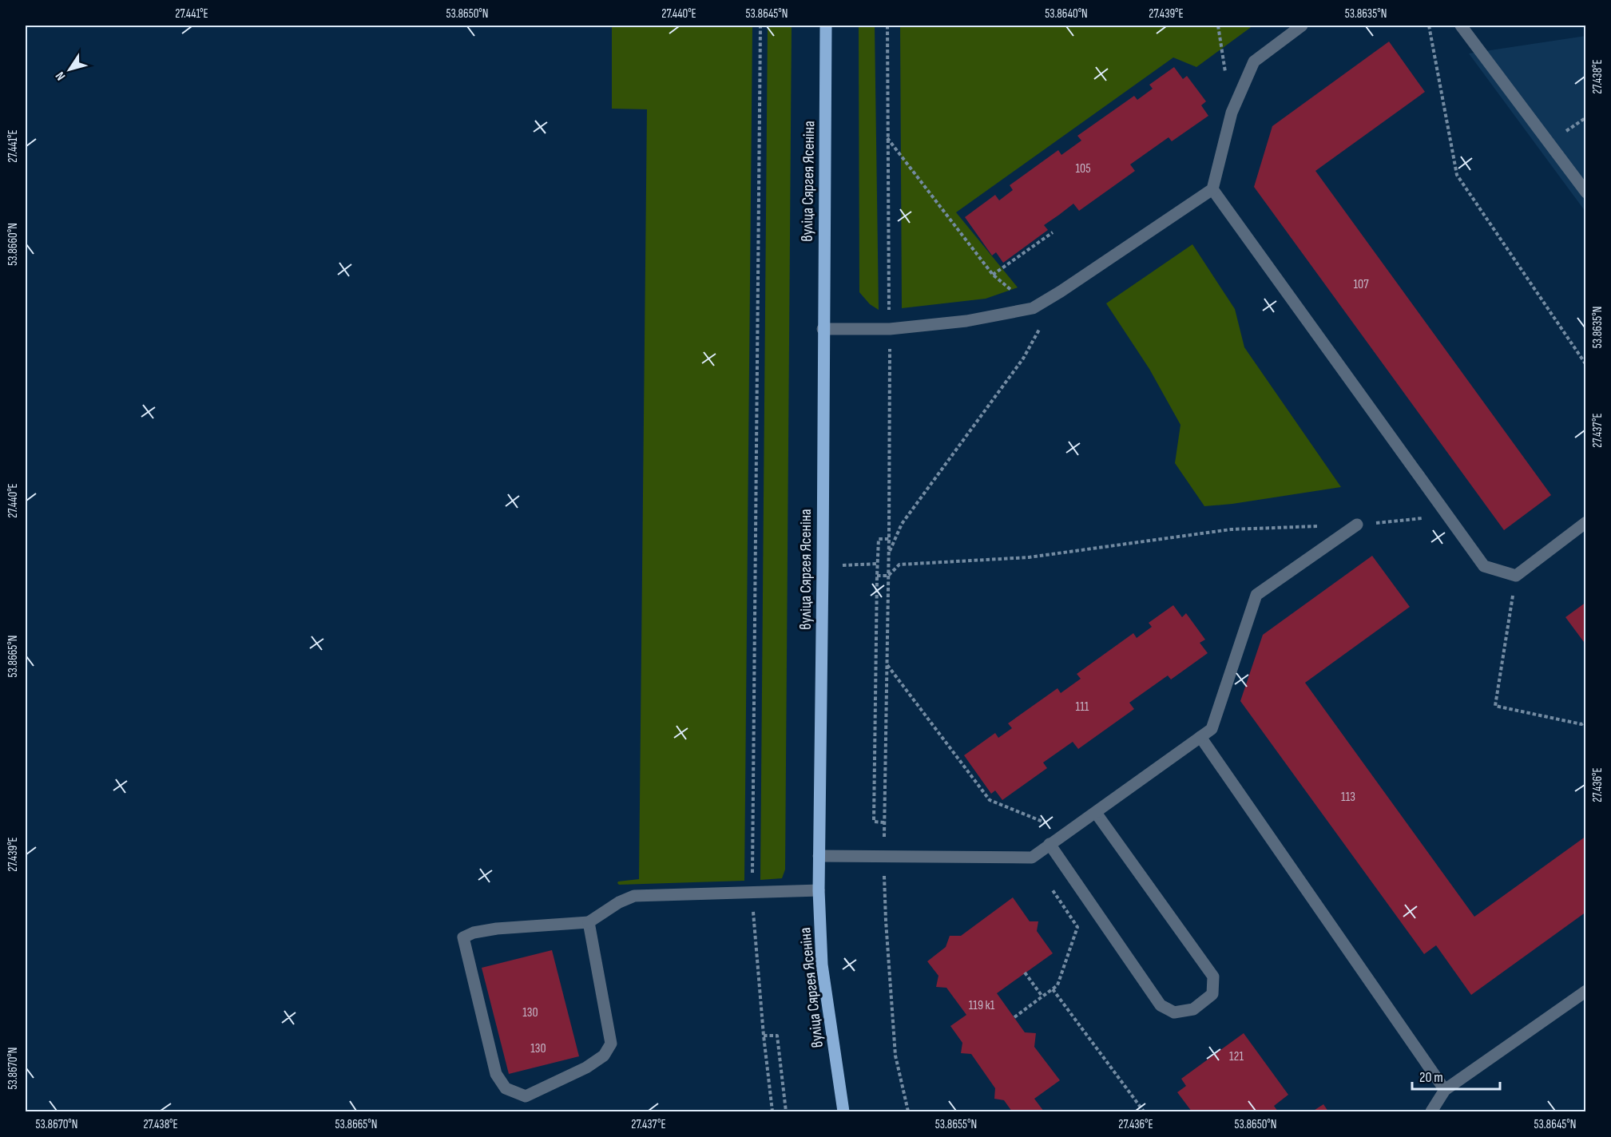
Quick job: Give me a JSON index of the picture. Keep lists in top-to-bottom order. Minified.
{"streets":{"main road":["вуліца Сяргея Ясеніна"]},"house_numbers":["105","107","111","113","119 к1","130","130","121"],"scale_bar":"20 m","north":"bottom left","coordinates":["27.441°E","53.8650°N","27.440°E","53.8645°N","53.8640°N","27.439°E","53.8635°N","27.438°E","53.8660°N","27.437°E","53.8665°N","27.436°E","53.8670°N","53.8655°N"]}
